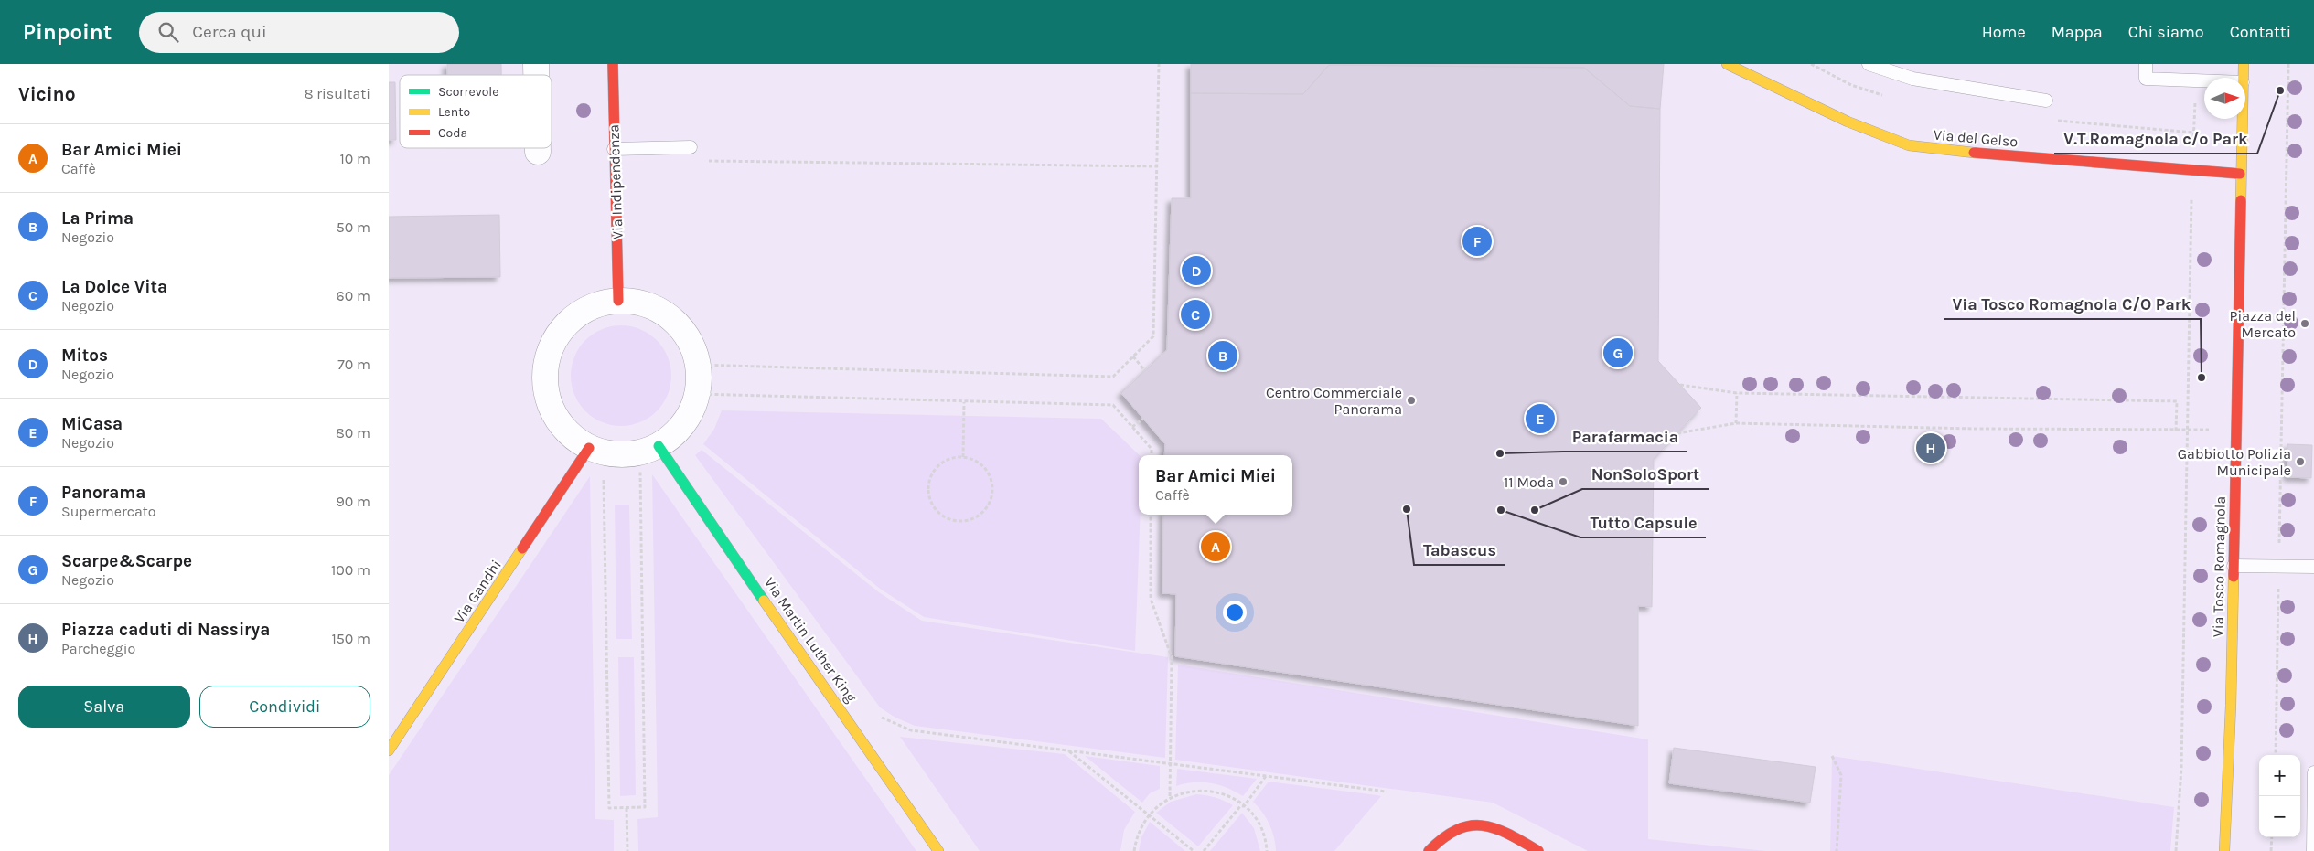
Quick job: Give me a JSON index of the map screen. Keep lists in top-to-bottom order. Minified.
{"streets":{"street":["Via del Gelso","Via Indipendenza","Via Tosco Romagnola","Via Gandhi","Via Martin Luther King"]},"crossings":[["Via del Gelso","Via Tosco Romagnola"],["Via Indipendenza","Via Gandhi"],["Via Indipendenza","Via Martin Luther King"],["Via Gandhi","Via Martin Luther King"]],"places":["V.T.Romagnola c/o Park","Piazza del Mercato","Via Tosco Romagnola C/O Park","Centro Commerciale Panorama","Parafarmacia","Gabbiotto Polizia Municipale","11 Moda","Tabascus","Tutto Capsule","NonSoloSport"],"legend":["Scorrevole","Lento","Coda"],"north":"right","page":{"header":"Pinpoint","search":"Cerca qui","nav":["Home","Mappa","Chi siamo","Contatti"],"heading":["Vicino","8 risultati"],"list":[{"mark":"A","name":"Bar Amici Miei","note":"Caffè","value":"10 m"},{"mark":"B","name":"La Prima","note":"Negozio","value":"50 m"},{"mark":"C","name":"La Dolce Vita","note":"Negozio","value":"60 m"},{"mark":"D","name":"Mitos","note":"Negozio","value":"70 m"},{"mark":"E","name":"MiCasa","note":"Negozio","value":"80 m"},{"mark":"F","name":"Panorama","note":"Supermercato","value":"90 m"},{"mark":"G","name":"Scarpe&Scarpe","note":"Negozio","value":"100 m"},{"mark":"H","name":"Piazza caduti di Nassirya","note":"Parcheggio","value":"150 m"}],"pins":["F","D","C","G","B","E","H","A"],"popup":["Bar Amici Miei","Caffè"],"buttons":["Salva","Condividi"],"map_buttons":["+","−"]}}
